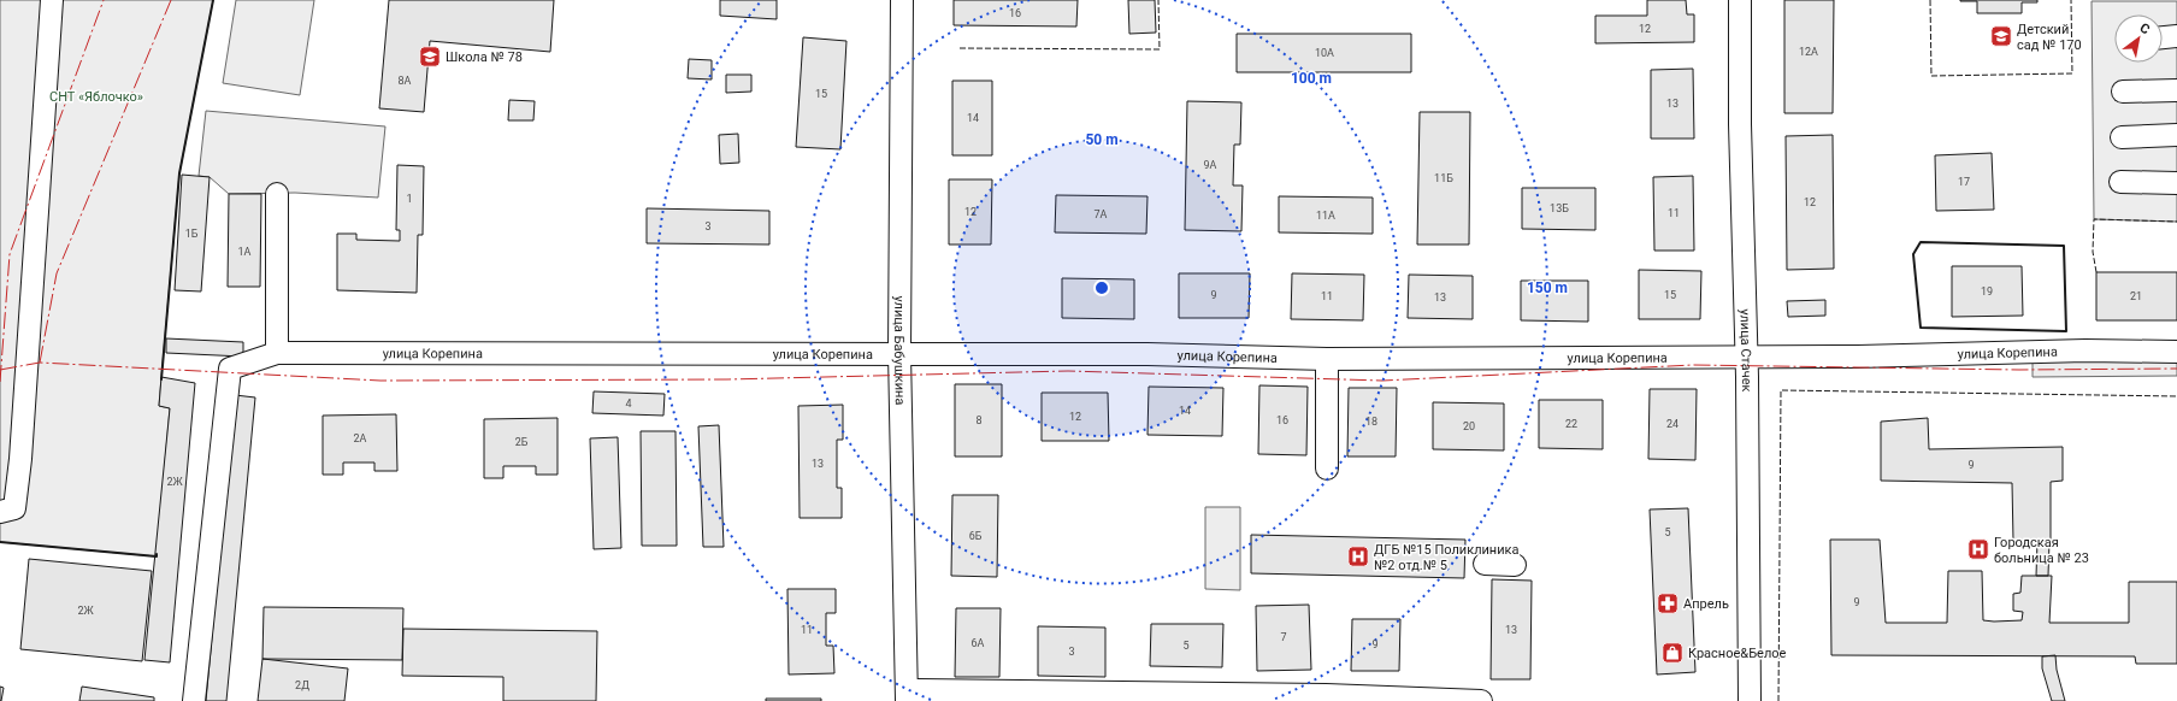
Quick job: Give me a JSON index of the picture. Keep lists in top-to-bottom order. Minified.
{"streets":{"street":["улица Бабушкина","улица Стачек","улица Корепина"]},"crossings":[["улица Бабушкина","улица Корепина"],["улица Стачек","улица Корепина"]],"parks":["СНТ «Яблочко»"],"places":{"school or university":["Детский сад № 170","Школа № 78"],"hospital":["Городская больница № 23","ДГБ №15 Поликлиника №2 отд.№ 5"],"pharmacy":["Апрель"],"shop":["Красное&Белое"]},"house_numbers":["16","12","12А","10А","8А","15","13","14","9А","11Б","17","1","12","13Б","12","11","7А","11А","3","1Б","1А","19","9","15","11","21","13","4","14","12","8","16","18","22","24","20","2А","2Б","13","9","2Ж","5","6Б","9","2Ж","11","13","7","6А","9","5","3","2Д"],"north":"top right","rings":["100 m","50 m","150 m"]}
